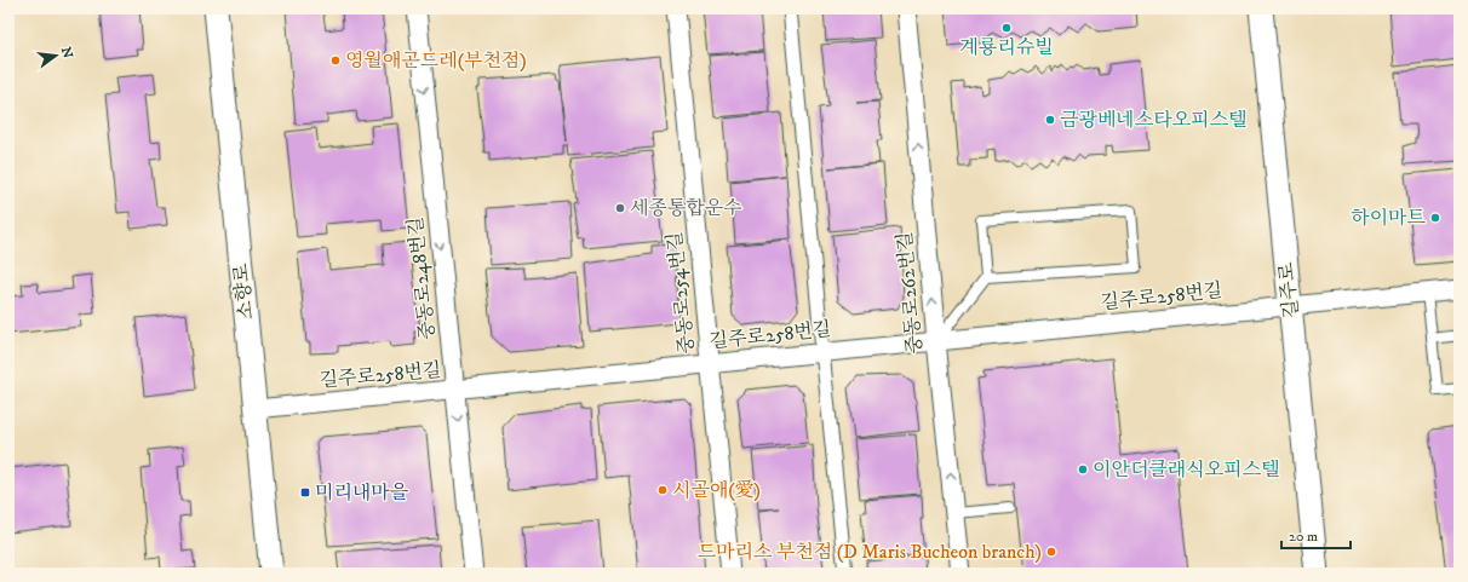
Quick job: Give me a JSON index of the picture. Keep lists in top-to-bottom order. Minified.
{"streets":{"street":["중동로248번길","길주로","소향로","중동로254번길","중동로262번길","길주로258번길"]},"crossings":[["중동로248번길","길주로258번길"],["길주로","길주로258번길"],["소향로","길주로258번길"],["중동로254번길","길주로258번길"],["중동로262번길","길주로258번길"]],"one_way":["중동로248번길"],"places":{"other":["계룡리슈빌","영월애곤드레(부천점)","금광베네스타오피스텔","세종통합운수","하이마트","이안더클래식오피스텔","시골애(愛)","드마리스 부천점 (D Maris Bucheon branch)"],"transit":["미리내마을"]},"scale_bar":"20 m","north":"right"}
